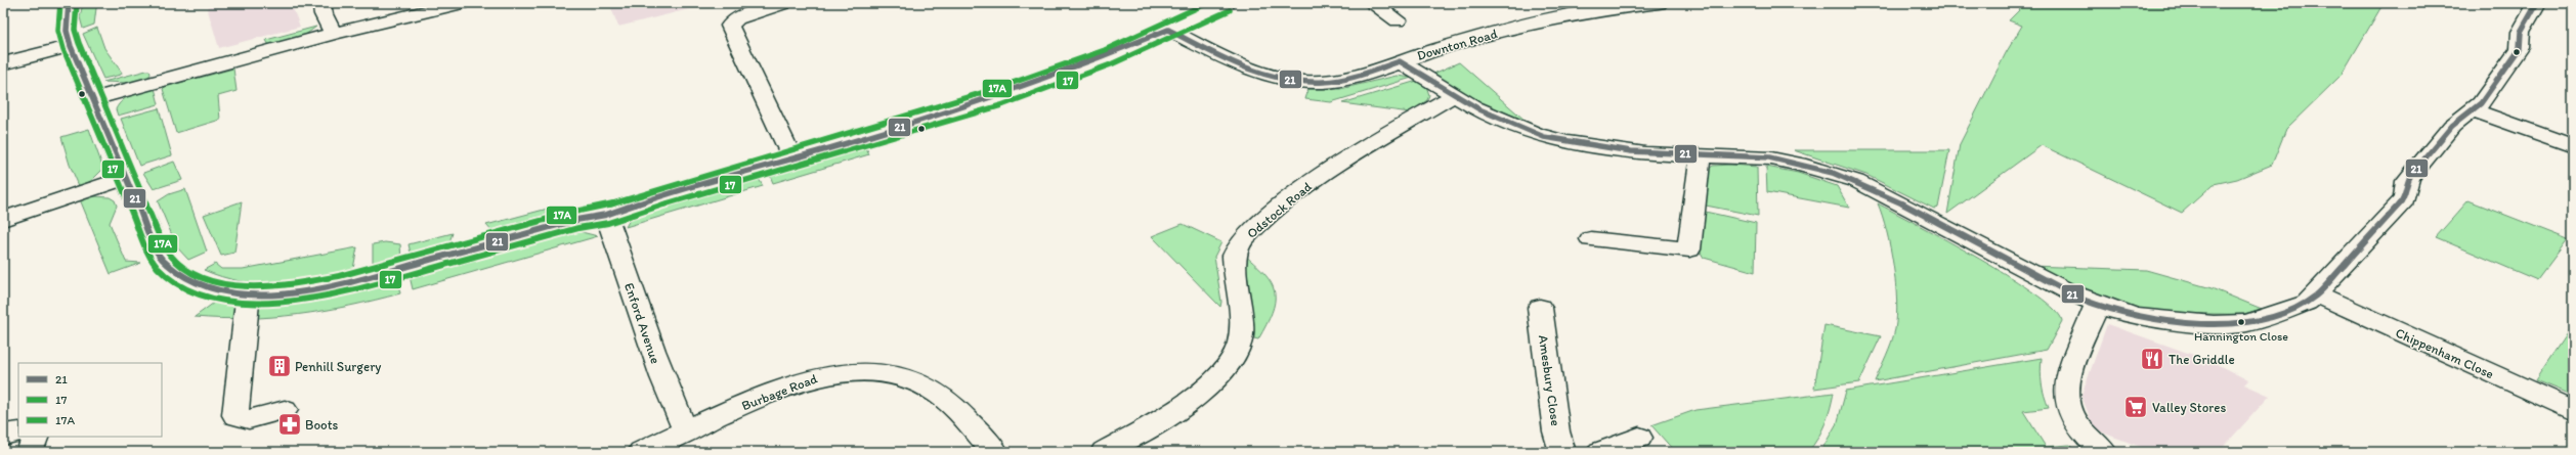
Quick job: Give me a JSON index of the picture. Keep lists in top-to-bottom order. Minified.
{"streets":{"street":["Downton Road","Odstock Road","Enford Avenue","Chippenham Close","Amesbury Close","Burbage Road"]},"crossings":[["Enford Avenue","Burbage Road"]],"places":{"other":["Hannington Close"],"restaurant":["The Griddle"],"building":["Penhill Surgery"],"supermarket":["Valley Stores"],"pharmacy":["Boots"]},"lines":["transit line 21","transit line 17","transit line 17A"],"legend":["21","17","17A"]}
